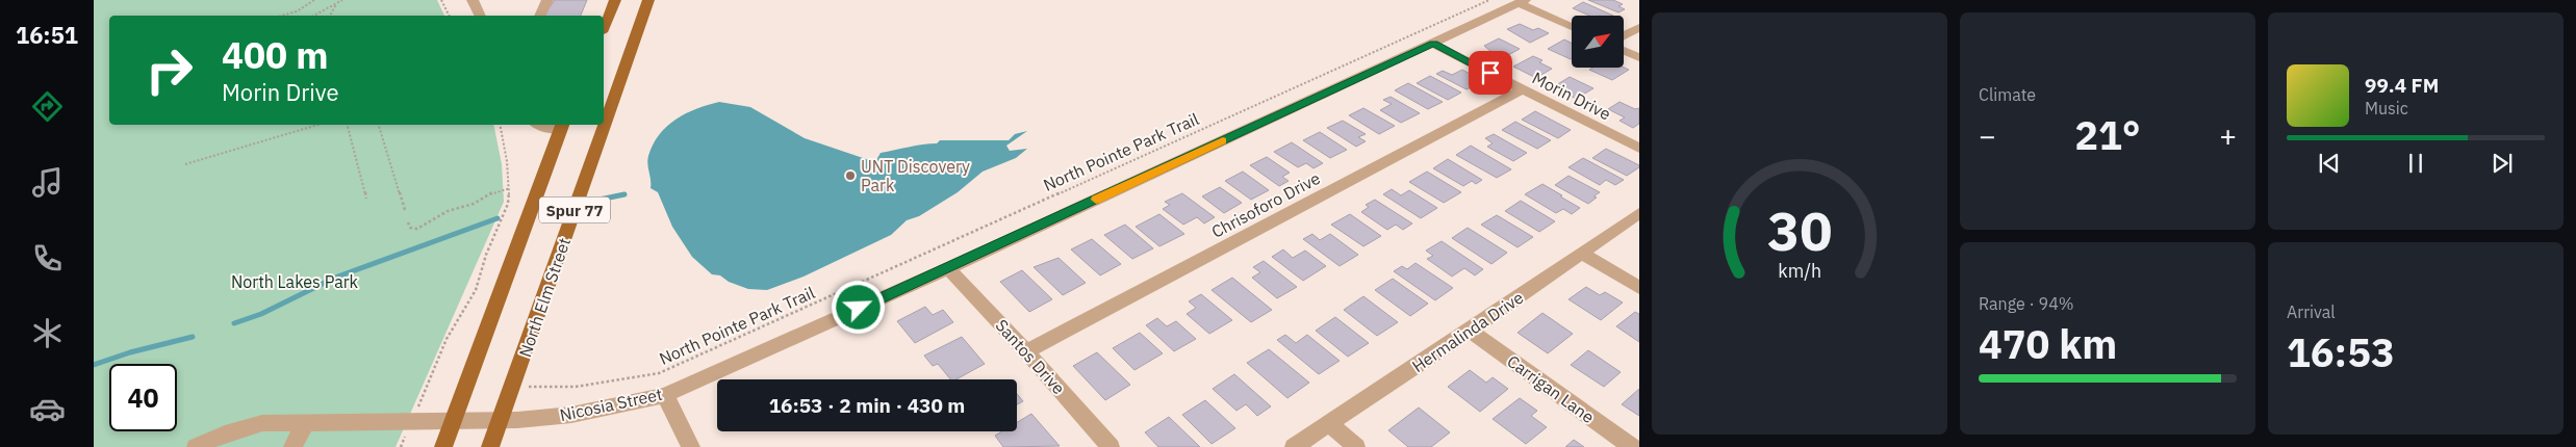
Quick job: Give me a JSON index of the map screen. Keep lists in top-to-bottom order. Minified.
{"streets":{"main road":["Spur 77","North Elm Street"],"street":["Morin Drive","Chrisoforo Drive","Hermalinda Drive","Santos Drive","Carrigan Lane","Nicosia Street"],"path":["North Pointe Park Trail"]},"crossings":[["Morin Drive","Chrisoforo Drive"],["Morin Drive","Nicosia Street"],["Chrisoforo Drive","Santos Drive"],["Spur 77","Nicosia Street"],["North Elm Street","Nicosia Street"],["Hermalinda Drive","Carrigan Lane"],["Santos Drive","Nicosia Street"]],"parks":["North Lakes Park"],"places":["UNT Discovery Park"],"north":"top right","page":{"tabs":"16:51","tile":["Climate",["Range · 94%","470 km"],["Arrival","16:53"]],"turn":["400 m","Morin Drive"],"song":["99.4 FM","Music"],"heat":["−","21°","+"],"limit":"40","trip":"16:53 · 2 min · 430 m","gauge":["30","km/h"]}}
